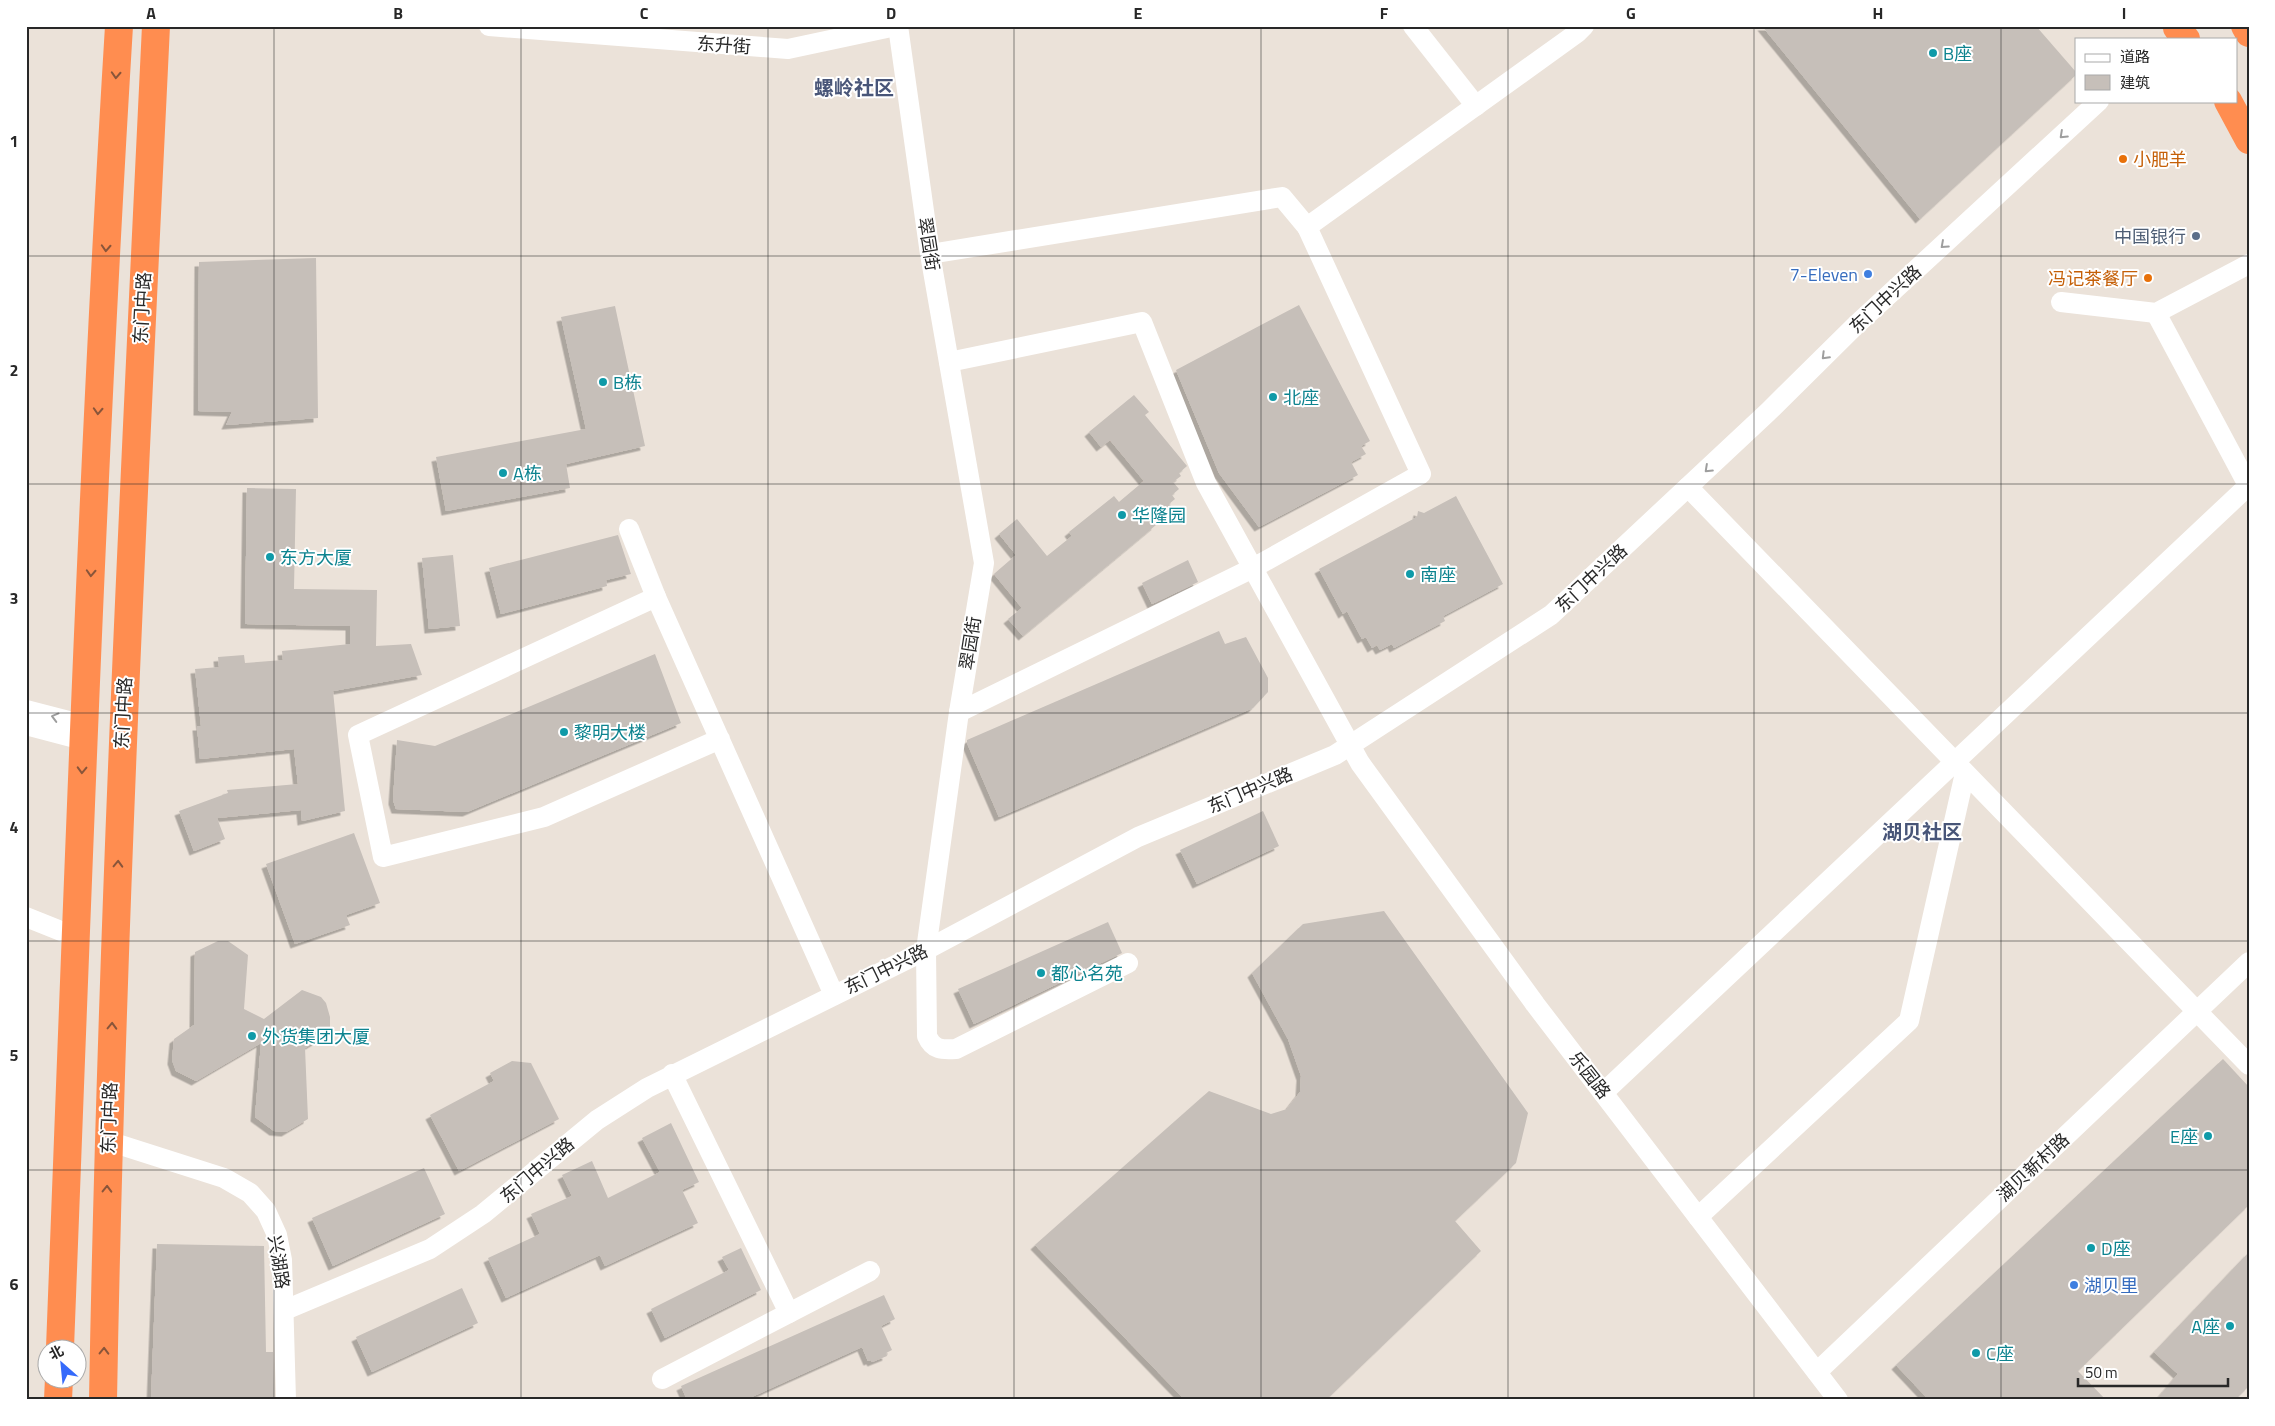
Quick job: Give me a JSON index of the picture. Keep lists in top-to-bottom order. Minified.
{"streets":{"highway":["东门中路"],"street":["东升街","翠园街","东门中兴路","乐园路","湖贝新村路","兴湖路"]},"crossings":[["东升街","翠园街"],["翠园街","东门中兴路"],["翠园街","乐园路"],["东门中兴路","乐园路"],["东门中兴路","兴湖路"],["东门中路","兴湖路"],["乐园路","湖贝新村路"]],"districts":["螺岭社区","湖贝社区"],"places":["B座","小肥羊","中国银行","7-Eleven","冯记茶餐厅","B栋","北座","A栋","华隆园","东方大厦","南座","黎明大楼","都心名苑","外货集团大厦","E座","D座","湖贝里","A座","C座"],"legend":["道路","建筑"],"scale_bar":"50 m","north":"top left","grid":{"columns":["A","B","C","D","E","F","G","H","I"],"rows":["1","2","3","4","5","6"]}}
